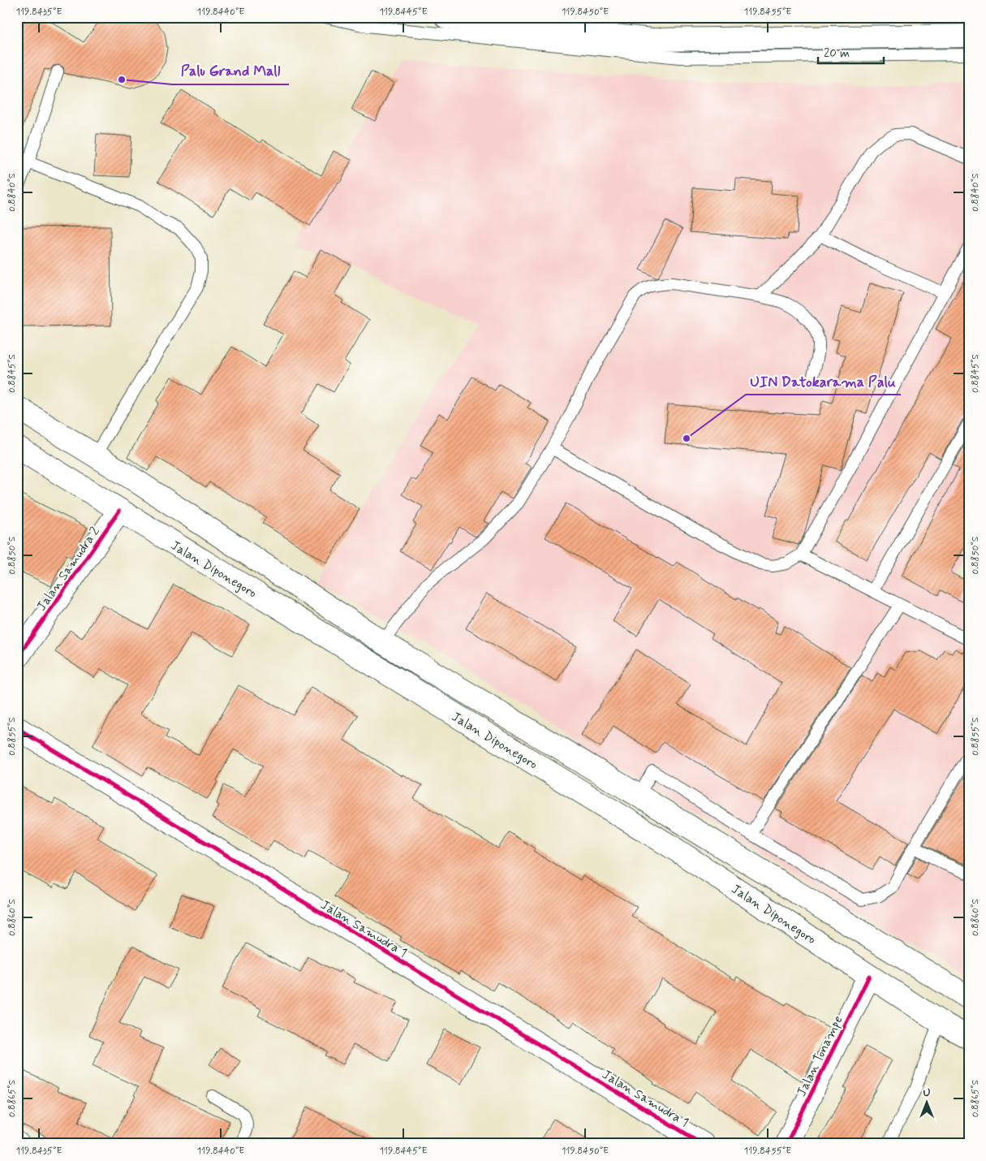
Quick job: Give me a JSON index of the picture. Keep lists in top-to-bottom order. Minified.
{"streets":{"main road":["Jalan Samudra 2","Jalan Diponegoro","Jalan Samudra 1","Jalan Tonampe"]},"crossings":[["Jalan Samudra 2","Jalan Diponegoro"],["Jalan Diponegoro","Jalan Tonampe"]],"places":["Palu Grand Mall","UIN Datokarama Palu"],"scale_bar":"20 m","north":"top","coordinates":["119.8435°E","119.8440°E","119.8445°E","119.8450°E","119.8455°E","0.8840°S","0.8845°S","0.8850°S","0.8855°S","0.8860°S","0.8865°S"]}
